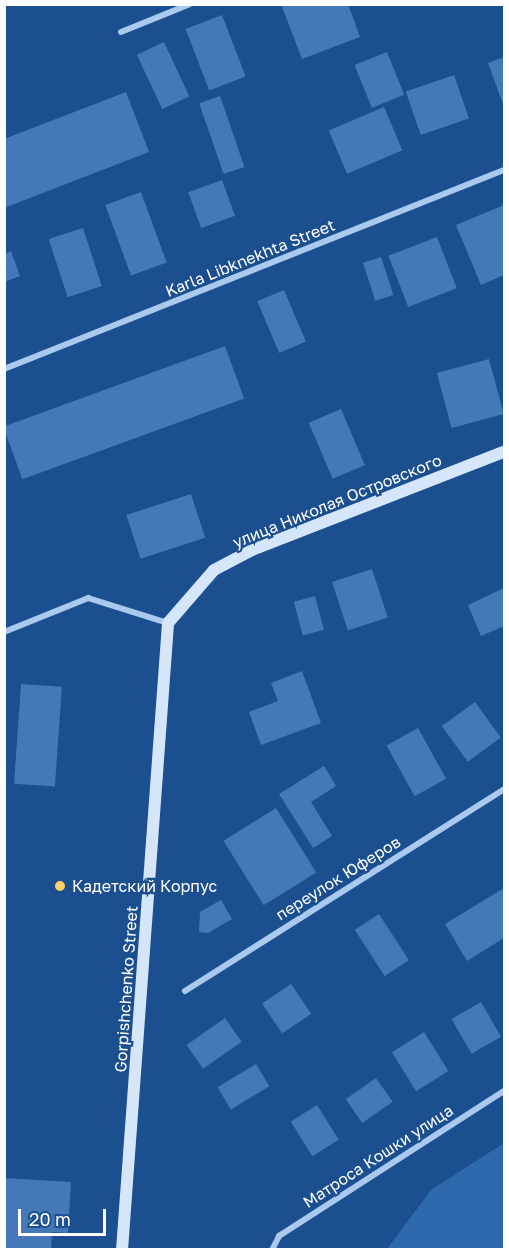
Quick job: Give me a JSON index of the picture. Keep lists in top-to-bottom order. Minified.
{"streets":{"main road":["улица Николая Островского","Gorpishchenko Street"],"street":["Karla Libknekhta Street","переулок Юферов","Матроса Кошки улица"]},"crossings":[["улица Николая Островского","Gorpishchenko Street"]],"places":["Кадетский Корпус"],"scale_bar":"20 m"}
